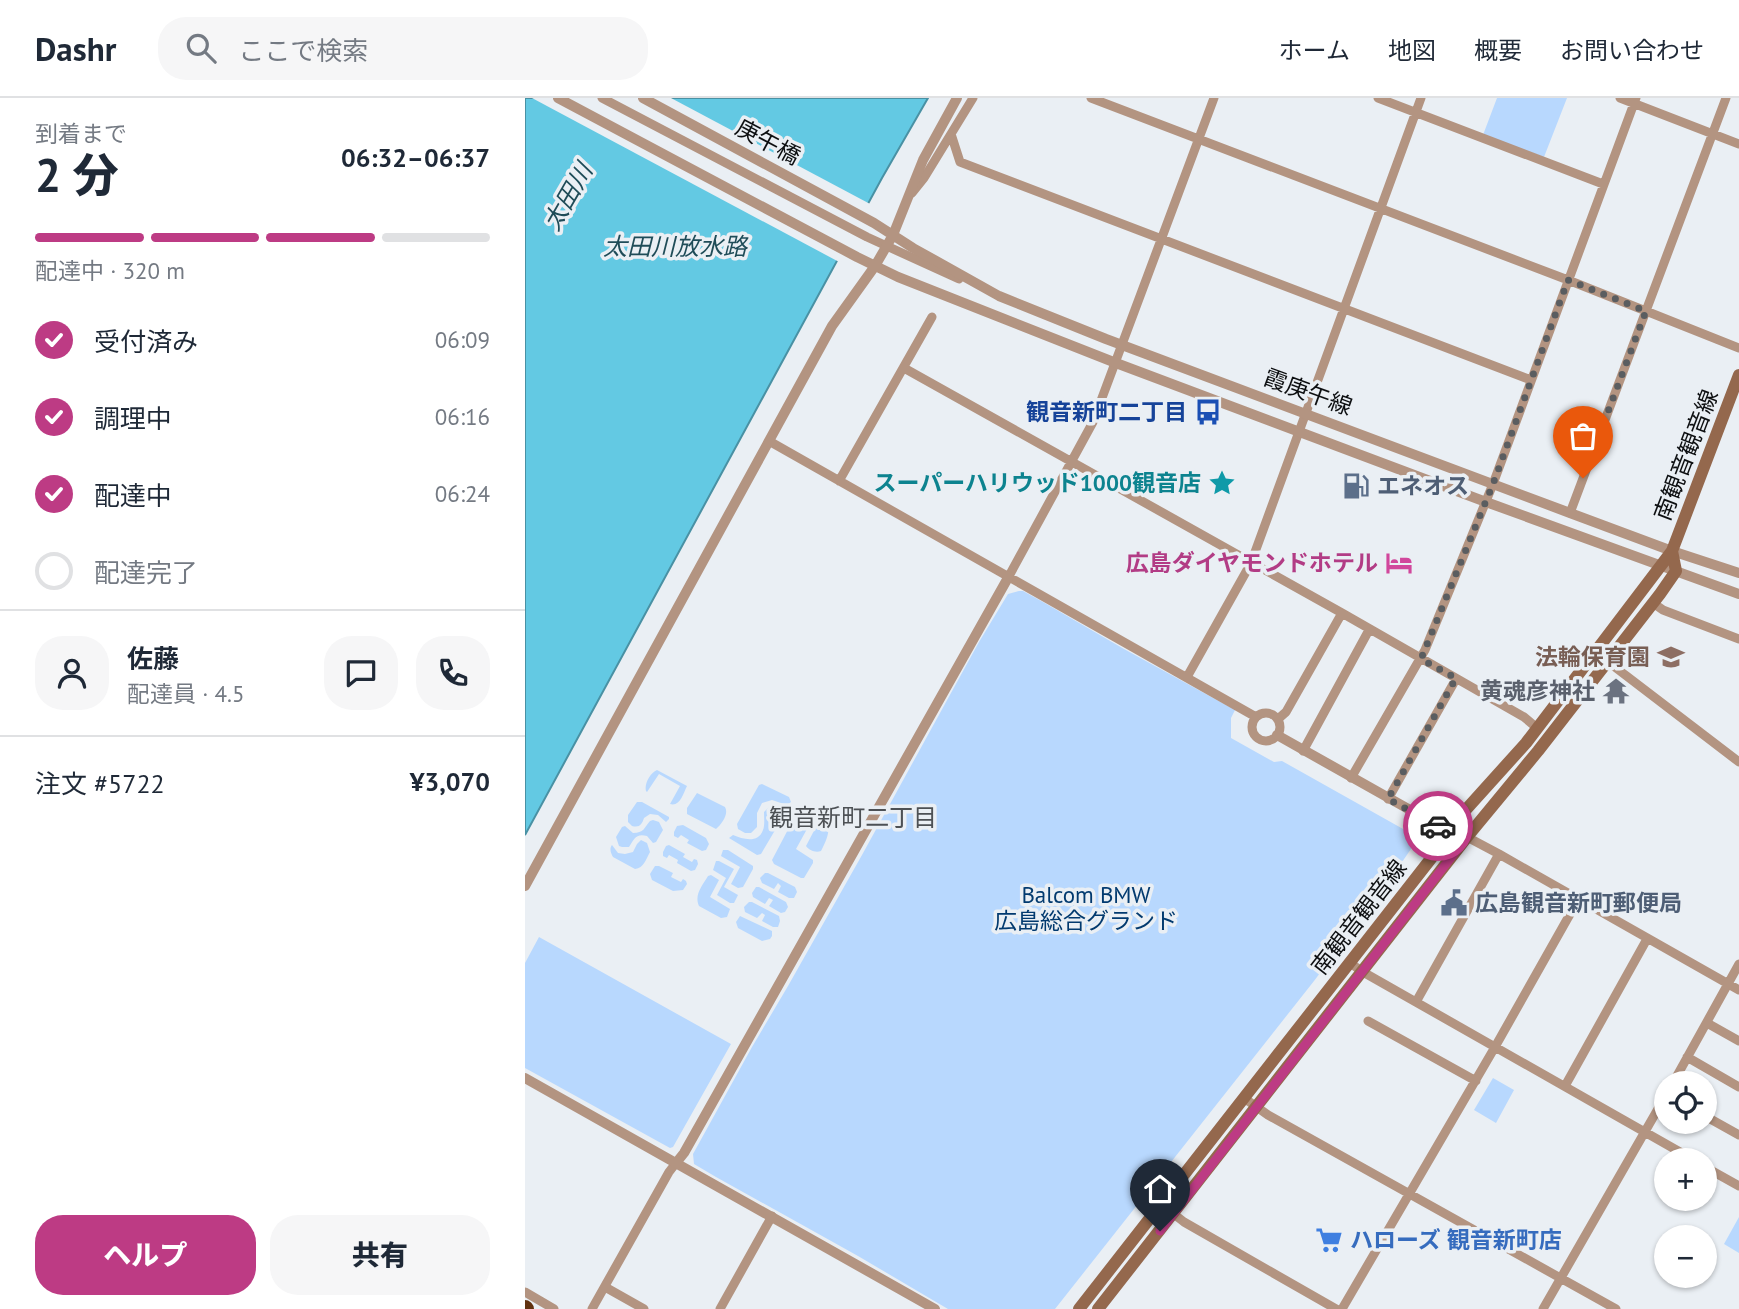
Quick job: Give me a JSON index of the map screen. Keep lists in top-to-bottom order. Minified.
{"streets":{"main road":["南観音観音線"],"street":["庚午橋","霞庚午線"]},"crossings":[["庚午橋","霞庚午線"],["霞庚午線","南観音観音線"]],"districts":["観音新町二丁目"],"water":["太田川","太田川放水路"],"parks":["Balcom BMW 広島総合グランド"],"places":{"bus stop":["観音新町二丁目"],"place":["スーパーハリウッド1000観音店"],"fuel station":["エネオス"],"hotel":["広島ダイヤモンドホテル"],"school or university":["法輪保育園"],"temple":["黄魂彦神社"],"public building":["広島観音新町郵便局"],"supermarket":["ハローズ 観音新町店"]},"page":{"header":"Dashr","search":"ここで検索","nav":["ホーム","地図","概要","お問い合わせ"],"heading":["2 分","到着まで","06:32–06:37"],"panel":["佐藤","配達員 · 4.5","注文 #5722","¥3,070"],"bar":"配達中 · 320 m","list":[["受付済み","06:09"],["調理中","06:16"],["配達中","06:24"],"配達完了"],"map_buttons":["+","−"],"buttons":["ヘルプ","共有"]}}
